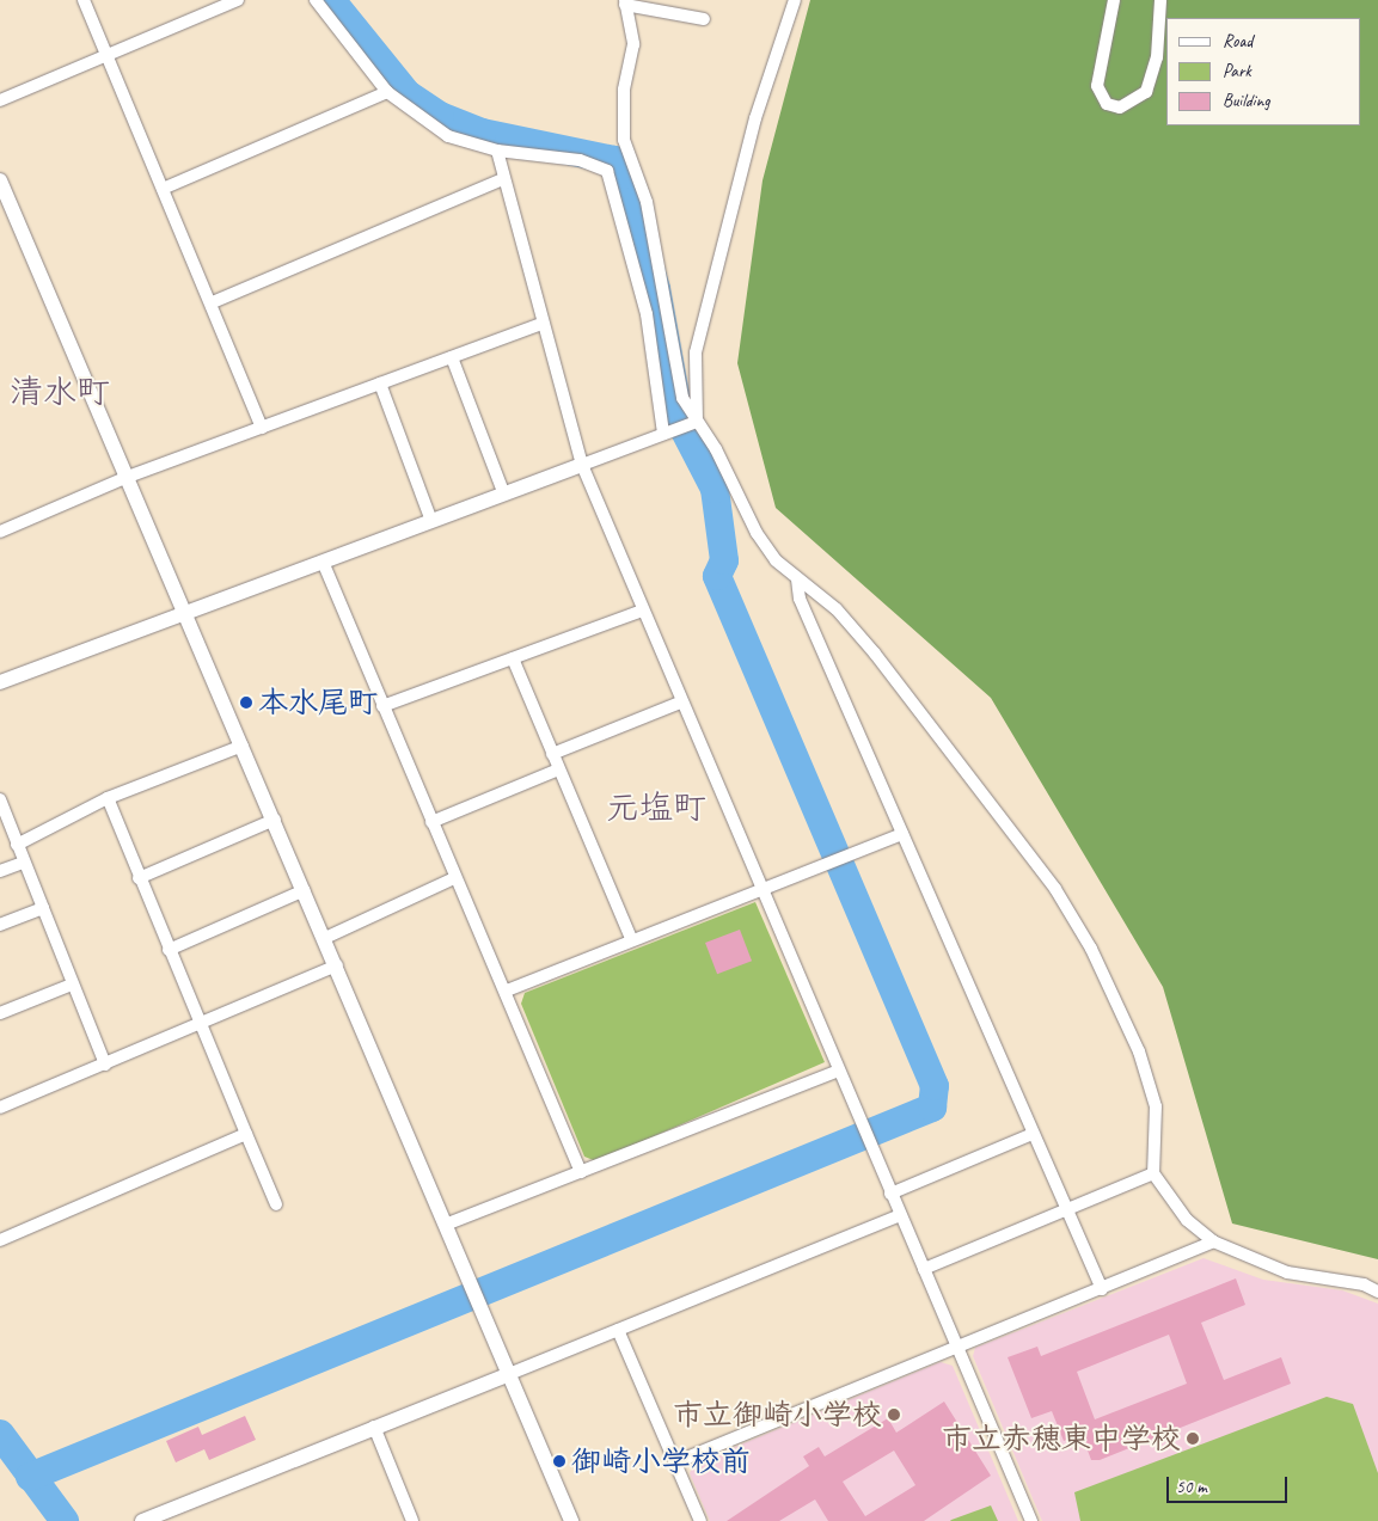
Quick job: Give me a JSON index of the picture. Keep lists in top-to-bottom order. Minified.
{"districts":["清水町","元塩町"],"places":["本水尾町","市立御崎小学校","市立赤穂東中学校","御崎小学校前"],"legend":["Road","Park","Building"],"scale_bar":"50 m"}
